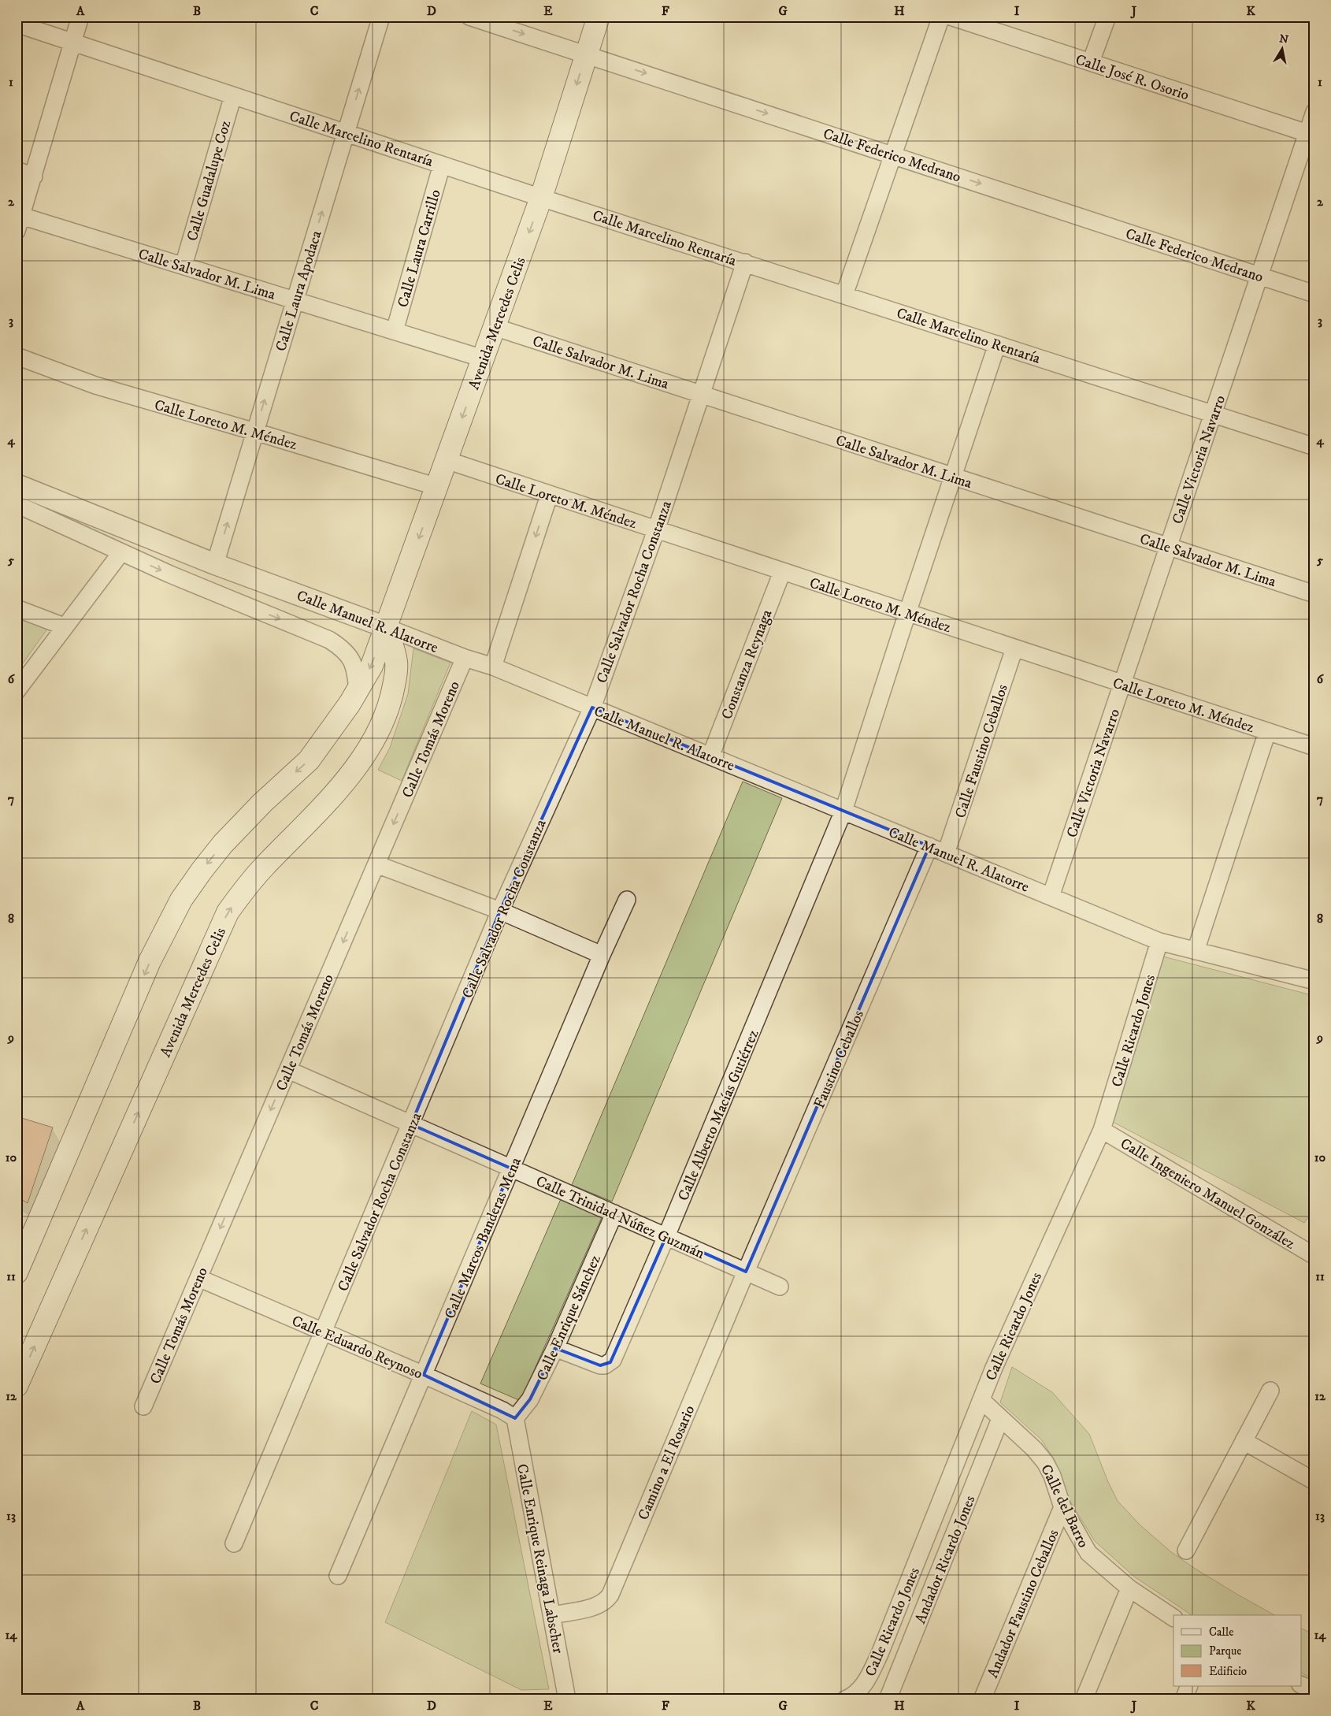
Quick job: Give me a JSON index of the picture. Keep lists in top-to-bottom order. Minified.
{"streets":{"main road":["Avenida Mercedes Celis"],"street":["Calle José R. Osorio","Calle Marcelino Rentaría","Calle Federico Medrano","Calle Guadalupe Coz","Calle Laura Carrillo","Calle Salvador M. Lima","Calle Laura Apodaca","Calle Loreto M. Méndez","Calle Victoria Navarro","Calle Salvador Rocha Constanza","Calle Manuel R. Alatorre","Constanza Reynaga","Calle Tomás Moreno","Calle Faustino Ceballos","Calle Ricardo Jones","Faustino Ceballos","Calle Alberto Macías Gutiérrez","Calle Ingeniero Manuel González","Calle Trinidad Núñez Guzmán","Calle Marcos Banderas Mena","Calle Enrique Sánchez","Calle Eduardo Reynoso","Camino a El Rosario","Calle del Barro","Calle Enrique Reinaga Labscher","Andador Ricardo Jones","Andador Faustino Ceballos"]},"crossings":[["Calle José R. Osorio","Calle Victoria Navarro"],["Calle Marcelino Rentaría","Calle Guadalupe Coz"],["Calle Marcelino Rentaría","Calle Laura Carrillo"],["Calle Marcelino Rentaría","Calle Laura Apodaca"],["Calle Marcelino Rentaría","Avenida Mercedes Celis"],["Calle Marcelino Rentaría","Calle Victoria Navarro"],["Calle Marcelino Rentaría","Calle Salvador Rocha Constanza"],["Calle Federico Medrano","Avenida Mercedes Celis"],["Calle Federico Medrano","Calle Victoria Navarro"],["Calle Guadalupe Coz","Calle Salvador M. Lima"],["Calle Laura Carrillo","Calle Salvador M. Lima"],["Calle Salvador M. Lima","Calle Laura Apodaca"],["Calle Salvador M. Lima","Avenida Mercedes Celis"],["Calle Salvador M. Lima","Calle Victoria Navarro"],["Calle Salvador M. Lima","Calle Salvador Rocha Constanza"],["Calle Laura Apodaca","Calle Loreto M. Méndez"],["Calle Laura Apodaca","Calle Manuel R. Alatorre"],["Avenida Mercedes Celis","Calle Loreto M. Méndez"],["Avenida Mercedes Celis","Calle Manuel R. Alatorre"],["Calle Loreto M. Méndez","Calle Victoria Navarro"],["Calle Loreto M. Méndez","Calle Salvador Rocha Constanza"],["Calle Loreto M. Méndez","Constanza Reynaga"],["Calle Loreto M. Méndez","Calle Faustino Ceballos"],["Calle Victoria Navarro","Calle Manuel R. Alatorre"],["Calle Salvador Rocha Constanza","Calle Manuel R. Alatorre"],["Calle Salvador Rocha Constanza","Calle Trinidad Núñez Guzmán"],["Calle Salvador Rocha Constanza","Calle Eduardo Reynoso"],["Calle Manuel R. Alatorre","Constanza Reynaga"],["Calle Manuel R. Alatorre","Calle Tomás Moreno"],["Calle Manuel R. Alatorre","Calle Faustino Ceballos"],["Calle Manuel R. Alatorre","Calle Ricardo Jones"],["Calle Manuel R. Alatorre","Faustino Ceballos"],["Calle Manuel R. Alatorre","Calle Alberto Macías Gutiérrez"],["Calle Tomás Moreno","Calle Trinidad Núñez Guzmán"],["Calle Tomás Moreno","Calle Eduardo Reynoso"],["Calle Ricardo Jones","Calle Ingeniero Manuel González"],["Calle Ricardo Jones","Calle del Barro"],["Faustino Ceballos","Calle Trinidad Núñez Guzmán"],["Faustino Ceballos","Camino a El Rosario"],["Calle Alberto Macías Gutiérrez","Calle Trinidad Núñez Guzmán"],["Calle Alberto Macías Gutiérrez","Calle Enrique Sánchez"],["Calle Trinidad Núñez Guzmán","Calle Marcos Banderas Mena"],["Calle Trinidad Núñez Guzmán","Calle Enrique Sánchez"],["Calle Trinidad Núñez Guzmán","Camino a El Rosario"],["Calle Marcos Banderas Mena","Calle Eduardo Reynoso"],["Calle Enrique Sánchez","Calle Eduardo Reynoso"],["Calle Enrique Sánchez","Calle Enrique Reinaga Labscher"],["Calle Eduardo Reynoso","Calle Enrique Reinaga Labscher"],["Camino a El Rosario","Calle Enrique Reinaga Labscher"],["Calle del Barro","Andador Ricardo Jones"],["Calle del Barro","Andador Faustino Ceballos"]],"one_way":["Calle Federico Medrano","Calle Laura Apodaca","Calle Tomás Moreno"],"legend":["Calle","Parque","Edificio"],"north":"top","grid":{"columns":["A","B","C","D","E","F","G","H","I","J","K"],"rows":["1","2","3","4","5","6","7","8","9","10","11","12","13","14"]}}
